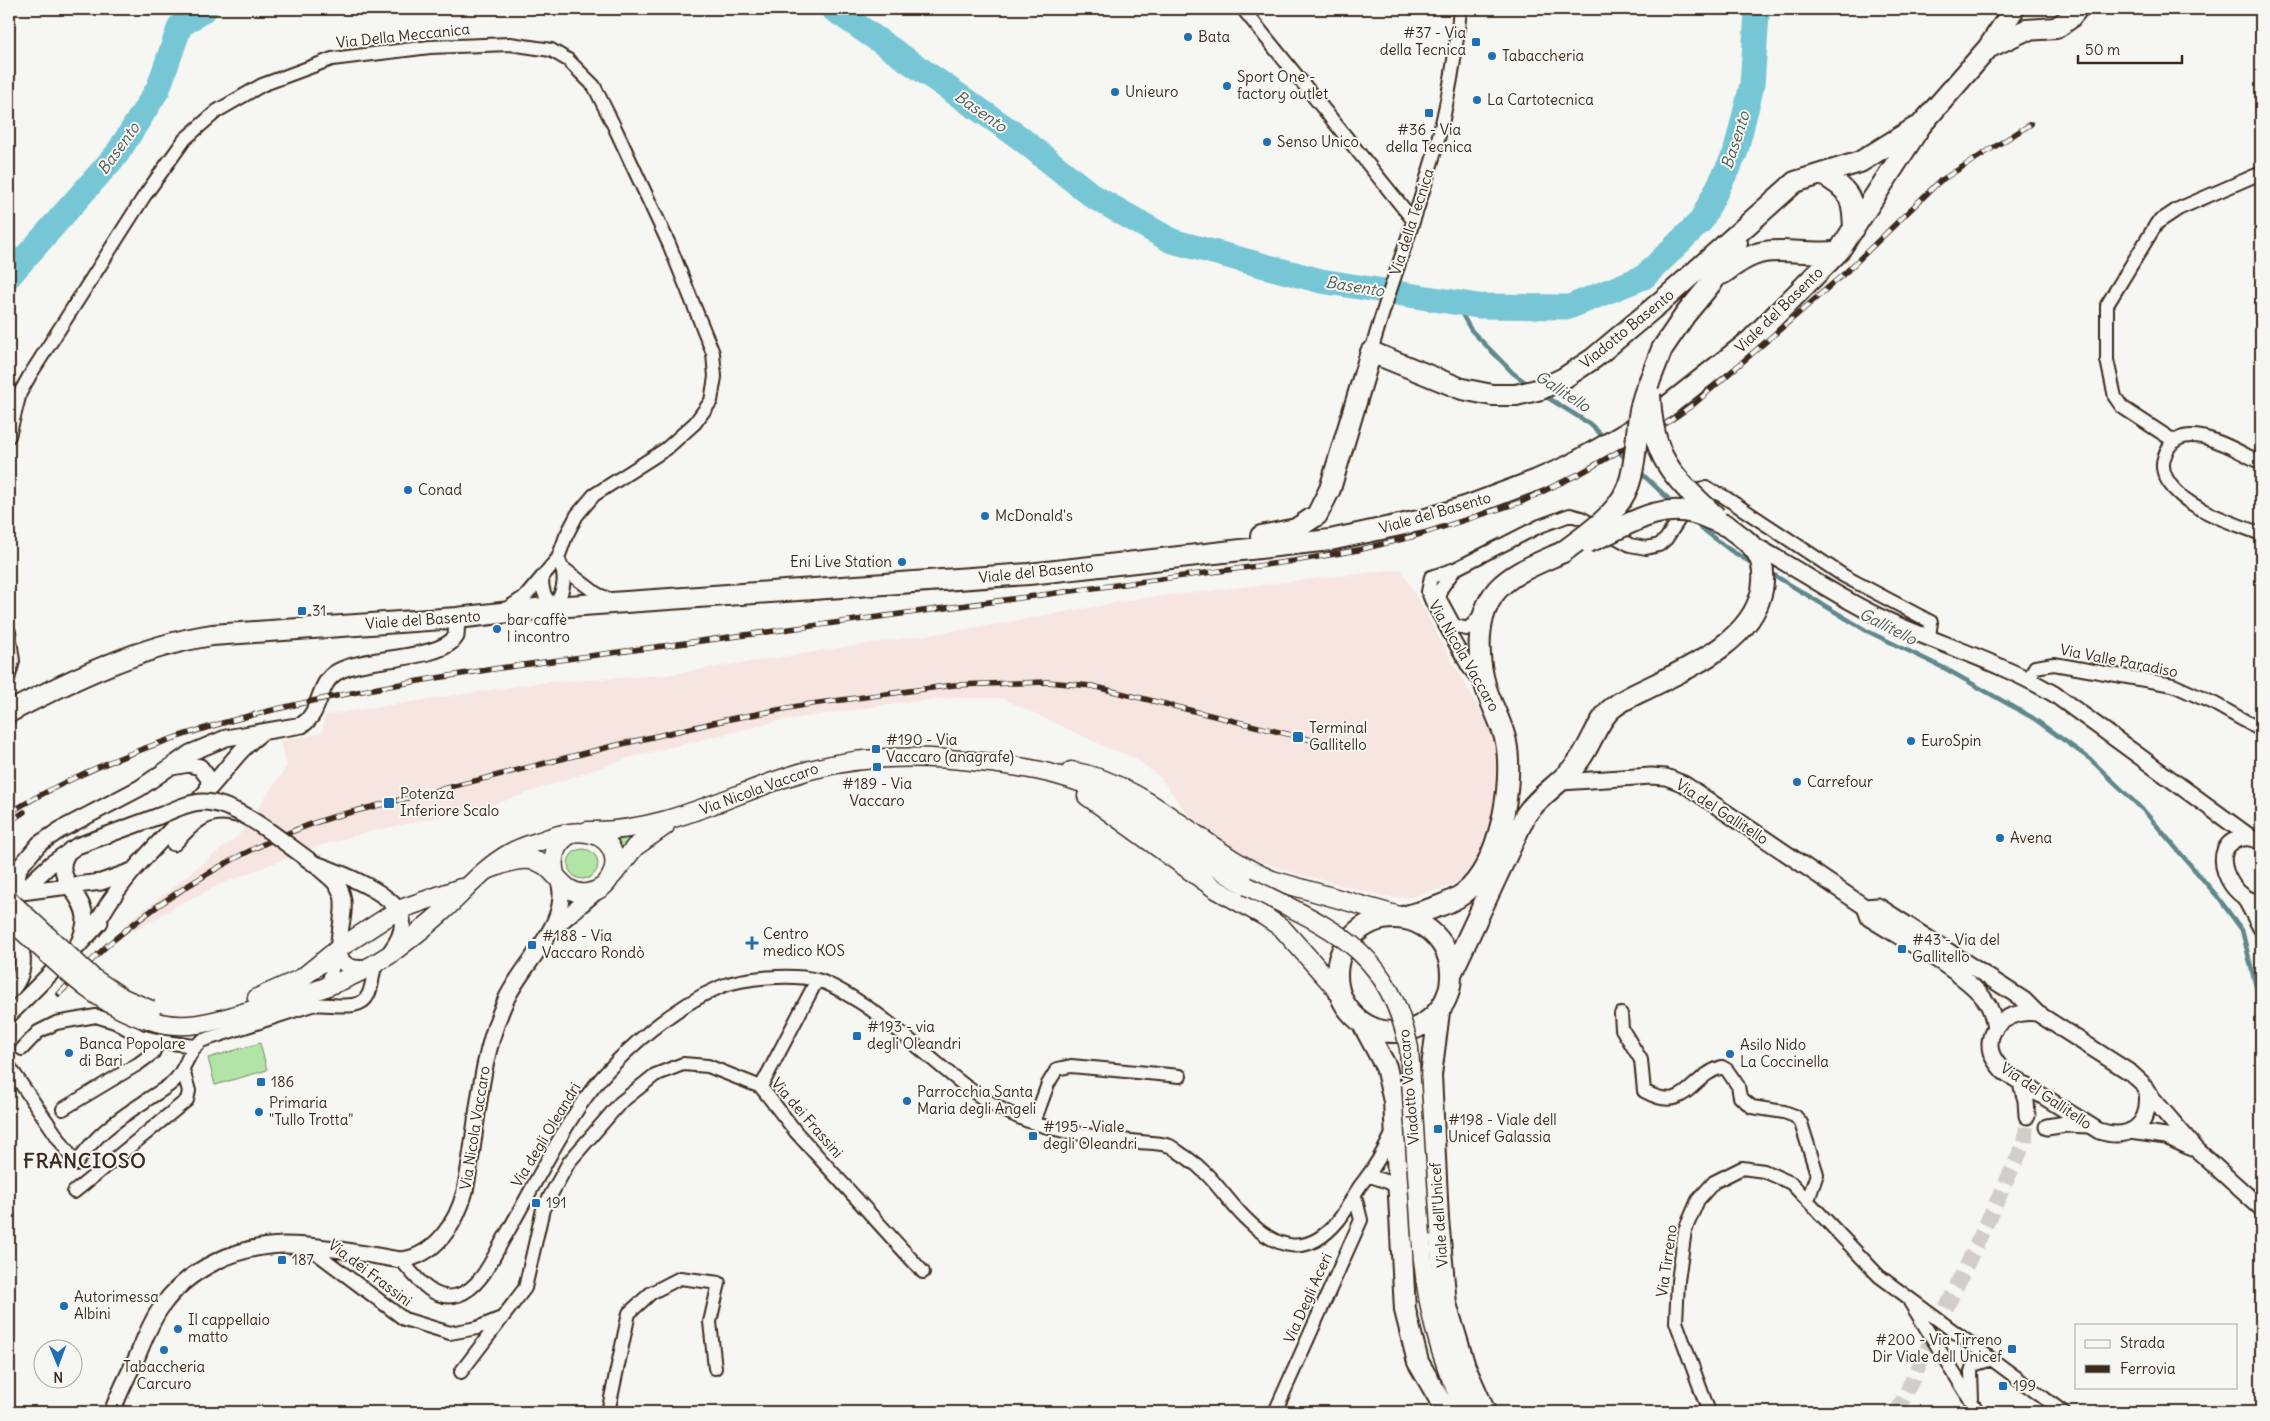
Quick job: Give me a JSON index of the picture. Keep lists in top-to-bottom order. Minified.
{"streets":{"main road":["Via della Tecnica","Viale del Basento","Viadotto Basento","Via Nicola Vaccaro","Viadotto Vaccaro","Viale dell'Unicef"],"street":["Via Della Meccanica","Via Valle Paradiso","Via del Gallitello","Via dei Frassini","Via degli Oleandri","Via Tirreno","Via Degli Aceri"]},"crossings":[["Via della Tecnica","Viale del Basento"],["Via della Tecnica","Viadotto Basento"],["Viale del Basento","Viadotto Basento"],["Via Nicola Vaccaro","Viadotto Vaccaro"],["Via Nicola Vaccaro","Via dei Frassini"],["Via Nicola Vaccaro","Via degli Oleandri"],["Via Nicola Vaccaro","Viale dell'Unicef"],["Via degli Oleandri","Via Degli Aceri"]],"districts":["FRANCIOSO"],"water":["Basento","Gallitello"],"places":{"other":["Bata","Tabaccheria","Sport One - factory outlet","Unieuro","La Cartotecnica","Senso Unico","Conad","McDonald's","Eni Live Station","bar caffè l incontro","EuroSpin","Carrefour","Avena","Banca Popolare di Bari","Asilo Nido La Coccinella","Parrocchia Santa Maria degli Angeli","Primaria \"Tullo Trotta\"","Autorimessa Albini","Il cappellaio matto","Tabaccheria Carcuro"],"transit":["#37 - Via della Tecnica","#36 - Via della Tecnica","31","Terminal Gallitello","#190 - Via Vaccaro (anagrafe)","#189 - Via Vaccaro","Potenza Inferiore Scalo","#188 - Via Vaccaro Rondò","#43 - Via del Gallitello","#193 - via degli Oleandri","186","#198 - Viale dell Unicef Galassia","#195 - Viale degli Oleandri","191","187","#200 - Via Tirreno Dir Viale dell Unicef","199"],"health":["Centro medico KOS"]},"legend":["Strada","Ferrovia"],"scale_bar":"50 m","north":"bottom"}
